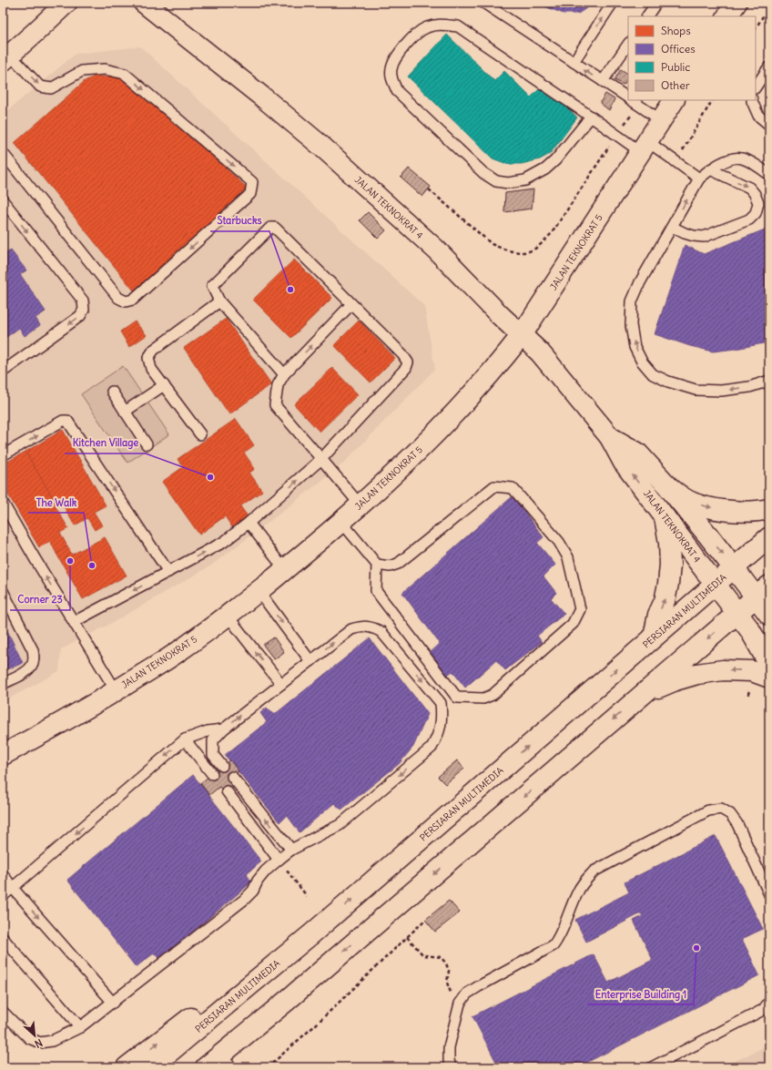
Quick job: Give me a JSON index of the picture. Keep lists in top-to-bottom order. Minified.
{"streets":{"main road":["JALAN TEKNOKRAT 4","JALAN TEKNOKRAT 5","PERSIARAN MULTIMEDIA"]},"crossings":[["JALAN TEKNOKRAT 4","JALAN TEKNOKRAT 5"],["JALAN TEKNOKRAT 4","PERSIARAN MULTIMEDIA"]],"places":["Starbucks","Kitchen Village","Corner 23","The Walk","Enterprise Building 1"],"legend":["Shops","Offices","Public","Other"],"north":"bottom right"}
